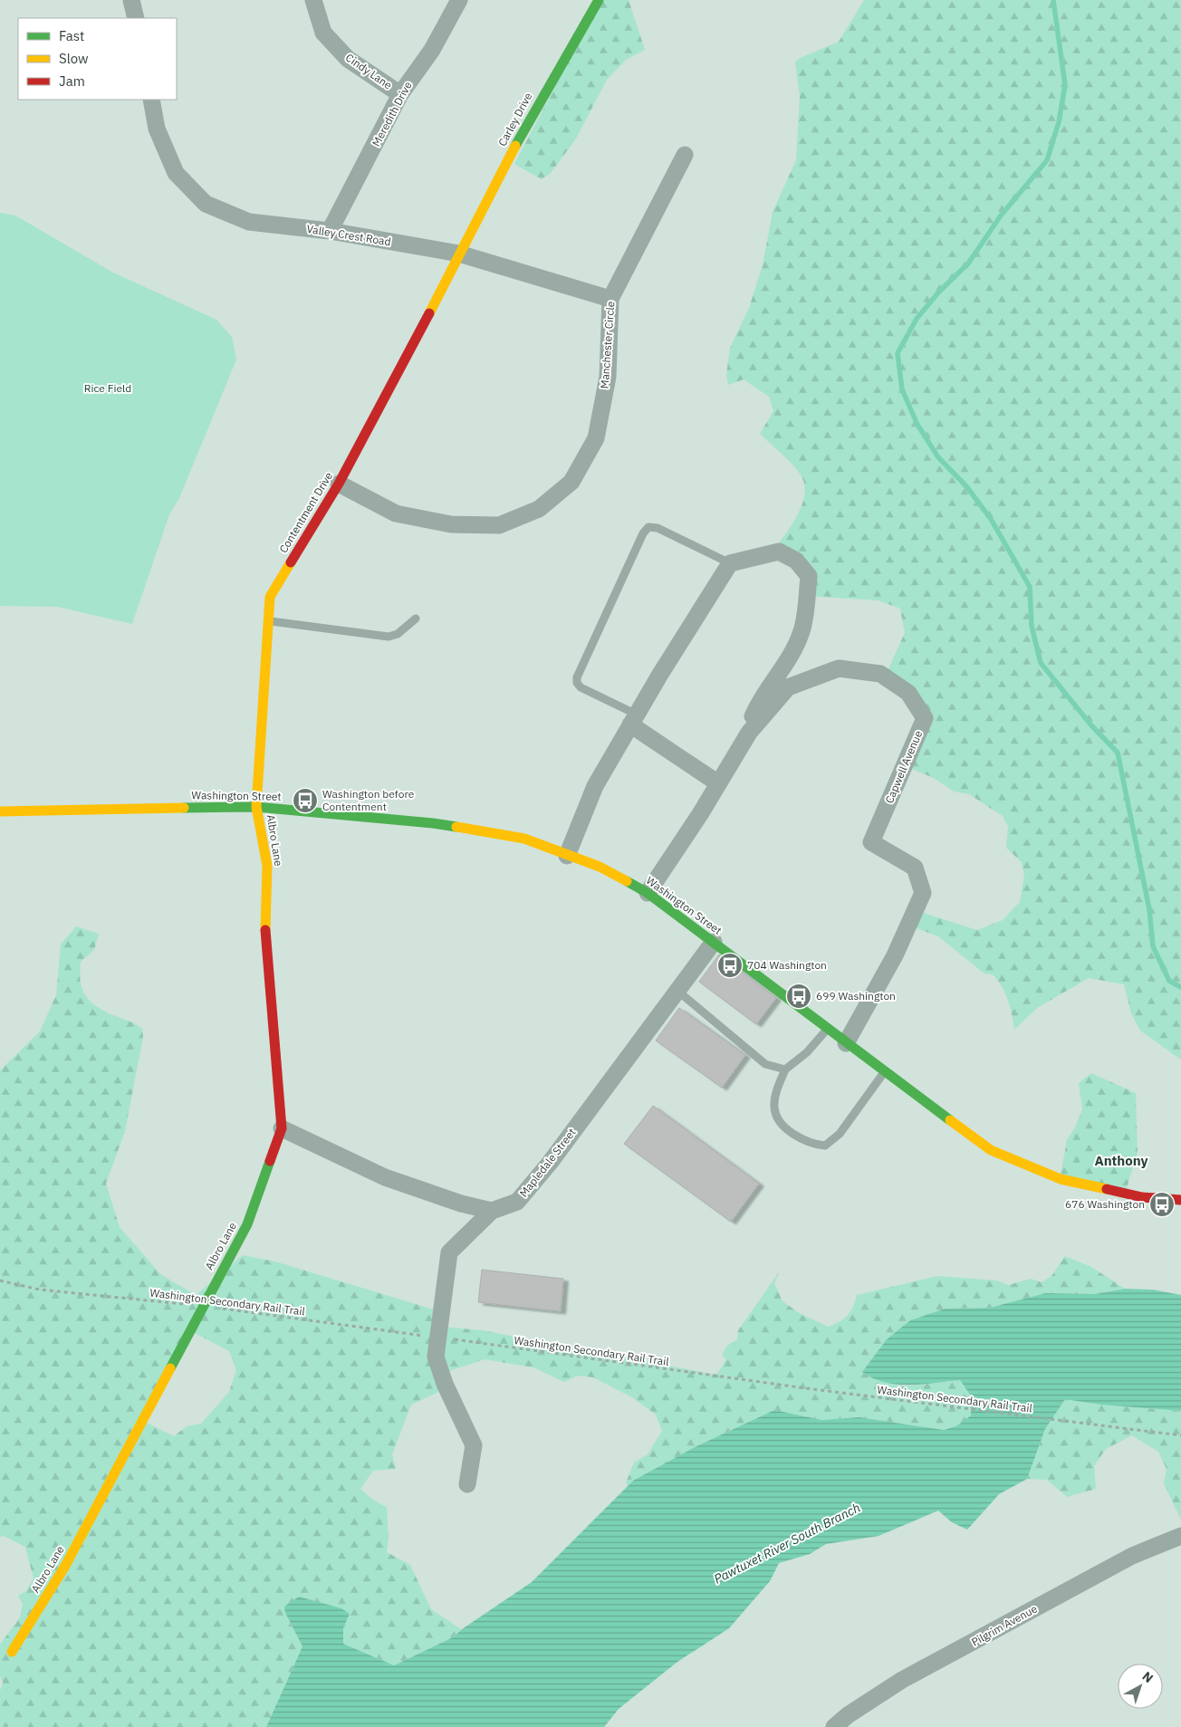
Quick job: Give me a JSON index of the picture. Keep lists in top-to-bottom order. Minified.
{"streets":{"street":["Cindy Lane","Meredith Drive","Carley Drive","Valley Crest Road","Manchester Circle","Contentment Drive","Capwell Avenue","Washington Street","Albro Lane","Mapledale Street","Pilgrim Avenue"],"path":["Washington Secondary Rail Trail"]},"crossings":[["Cindy Lane","Meredith Drive"],["Meredith Drive","Valley Crest Road"],["Carley Drive","Valley Crest Road"],["Carley Drive","Contentment Drive"],["Valley Crest Road","Manchester Circle"],["Valley Crest Road","Contentment Drive"],["Manchester Circle","Contentment Drive"],["Contentment Drive","Washington Street"],["Contentment Drive","Albro Lane"],["Capwell Avenue","Washington Street"],["Washington Street","Albro Lane"],["Washington Street","Mapledale Street"],["Albro Lane","Washington Secondary Rail Trail"]],"districts":["Anthony"],"water":["Pawtuxet River South Branch"],"parks":["Rice Field"],"places":{"bus stop":["Washington before Contentment","704 Washington","699 Washington","676 Washington"]},"legend":["Fast","Slow","Jam"],"north":"top right"}
